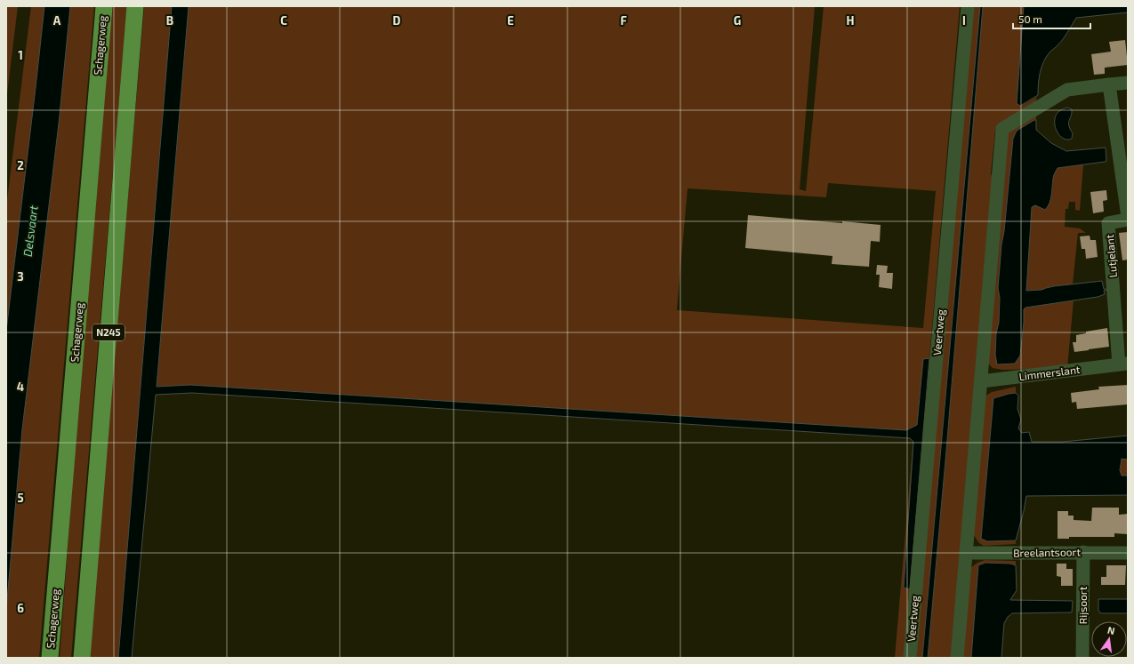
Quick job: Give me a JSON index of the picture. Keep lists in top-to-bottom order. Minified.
{"streets":{"main road":["Schagerweg","N245"],"street":["Lutjelant","Veertweg","Limmerslant","Breelantsoort","Rijsoort"]},"crossings":[["Lutjelant","Limmerslant"],["Breelantsoort","Rijsoort"]],"water":["Delsvaart"],"scale_bar":"50 m","north":"top","grid":{"columns":["A","B","C","D","E","F","G","H","I"],"rows":["1","2","3","4","5","6"]}}
